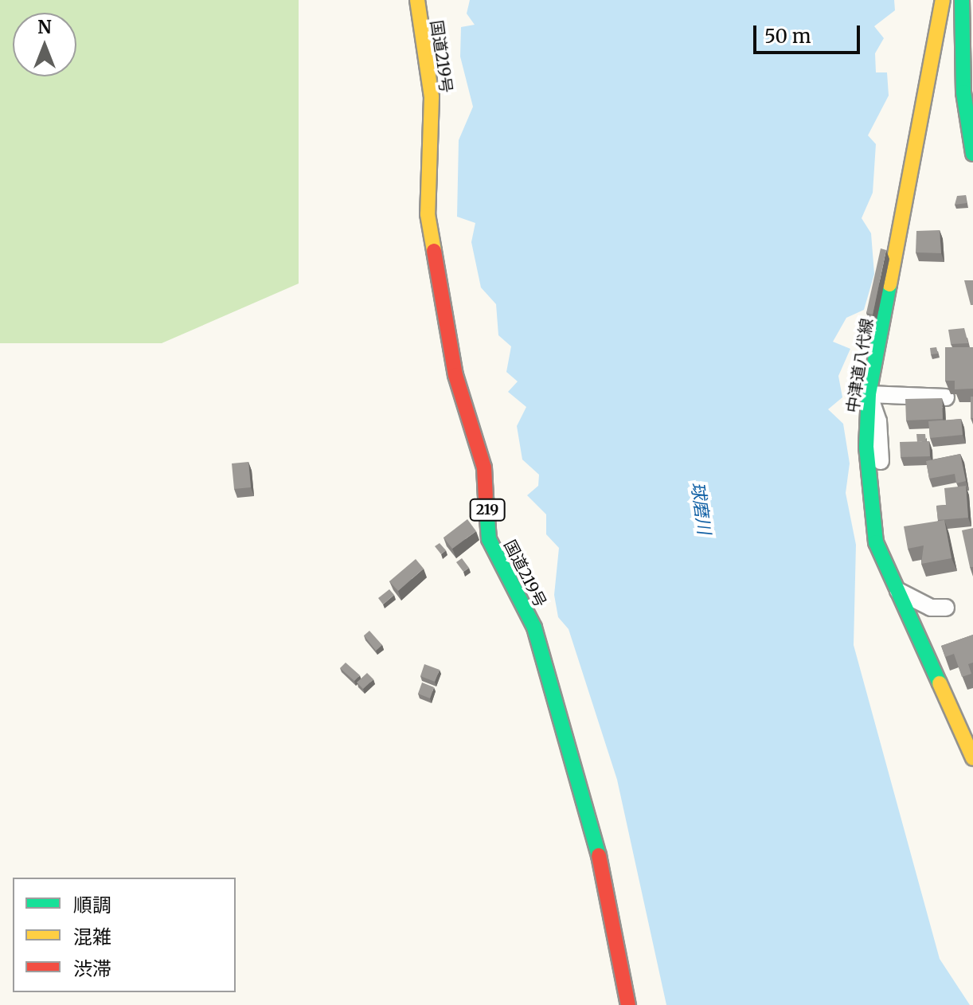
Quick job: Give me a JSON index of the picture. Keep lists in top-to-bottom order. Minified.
{"streets":{"main road":["国道219号","中津道八代線","219"]},"water":["球磨川"],"legend":["順調","混雑","渋滞"],"scale_bar":"50 m","north":"top"}
